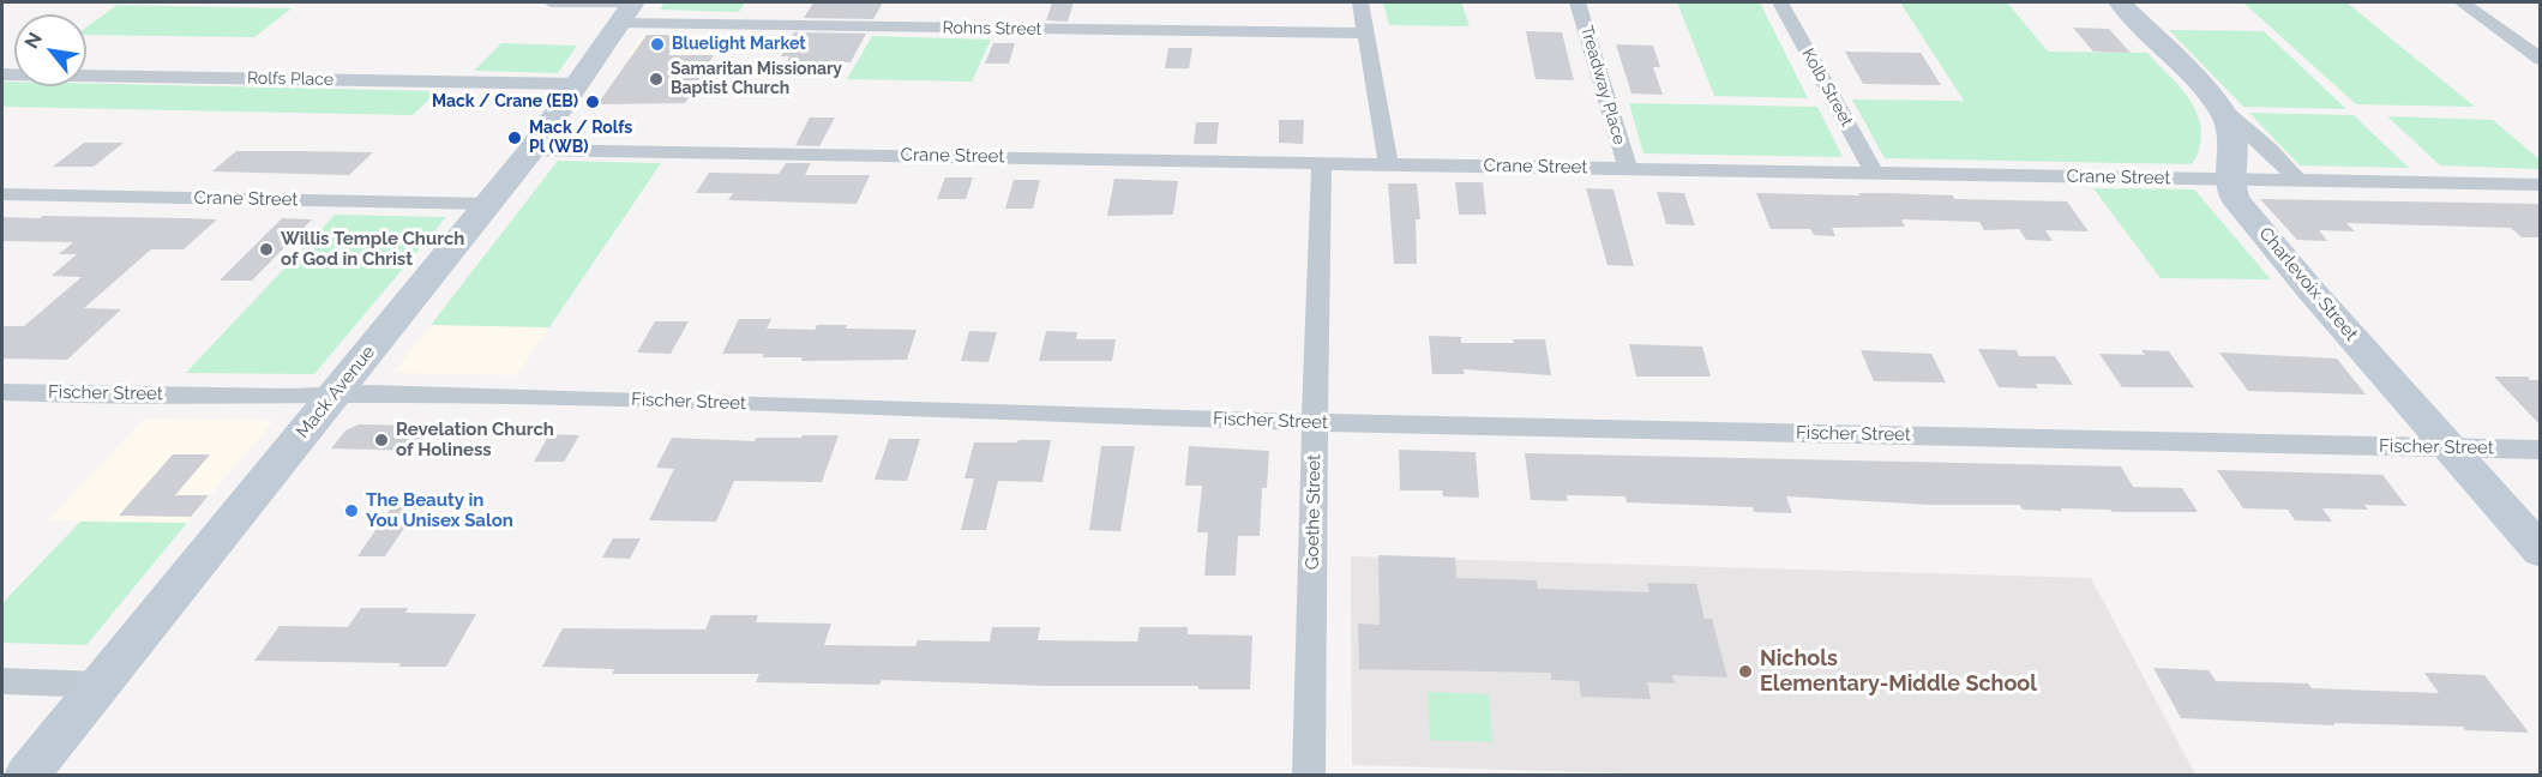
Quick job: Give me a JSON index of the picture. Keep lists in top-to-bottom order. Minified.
{"streets":{"main road":["Charlevoix Street","Mack Avenue"],"street":["Rohns Street","Rolfs Place","Treadway Place","Kolb Street","Crane Street","Fischer Street","Goethe Street"]},"crossings":[["Rohns Street","Mack Avenue"],["Rolfs Place","Mack Avenue"],["Treadway Place","Crane Street"],["Kolb Street","Crane Street"],["Crane Street","Charlevoix Street"],["Crane Street","Mack Avenue"],["Crane Street","Goethe Street"],["Charlevoix Street","Fischer Street"],["Mack Avenue","Fischer Street"],["Fischer Street","Goethe Street"]],"places":["Bluelight Market","Samaritan Missionary Baptist Church","Mack / Crane (EB)","Mack / Rolfs Pl (WB)","Willis Temple Church of God in Christ","Revelation Church of Holiness","The Beauty in You Unisex Salon","Nichols Elementary-Middle School"],"north":"top left"}
